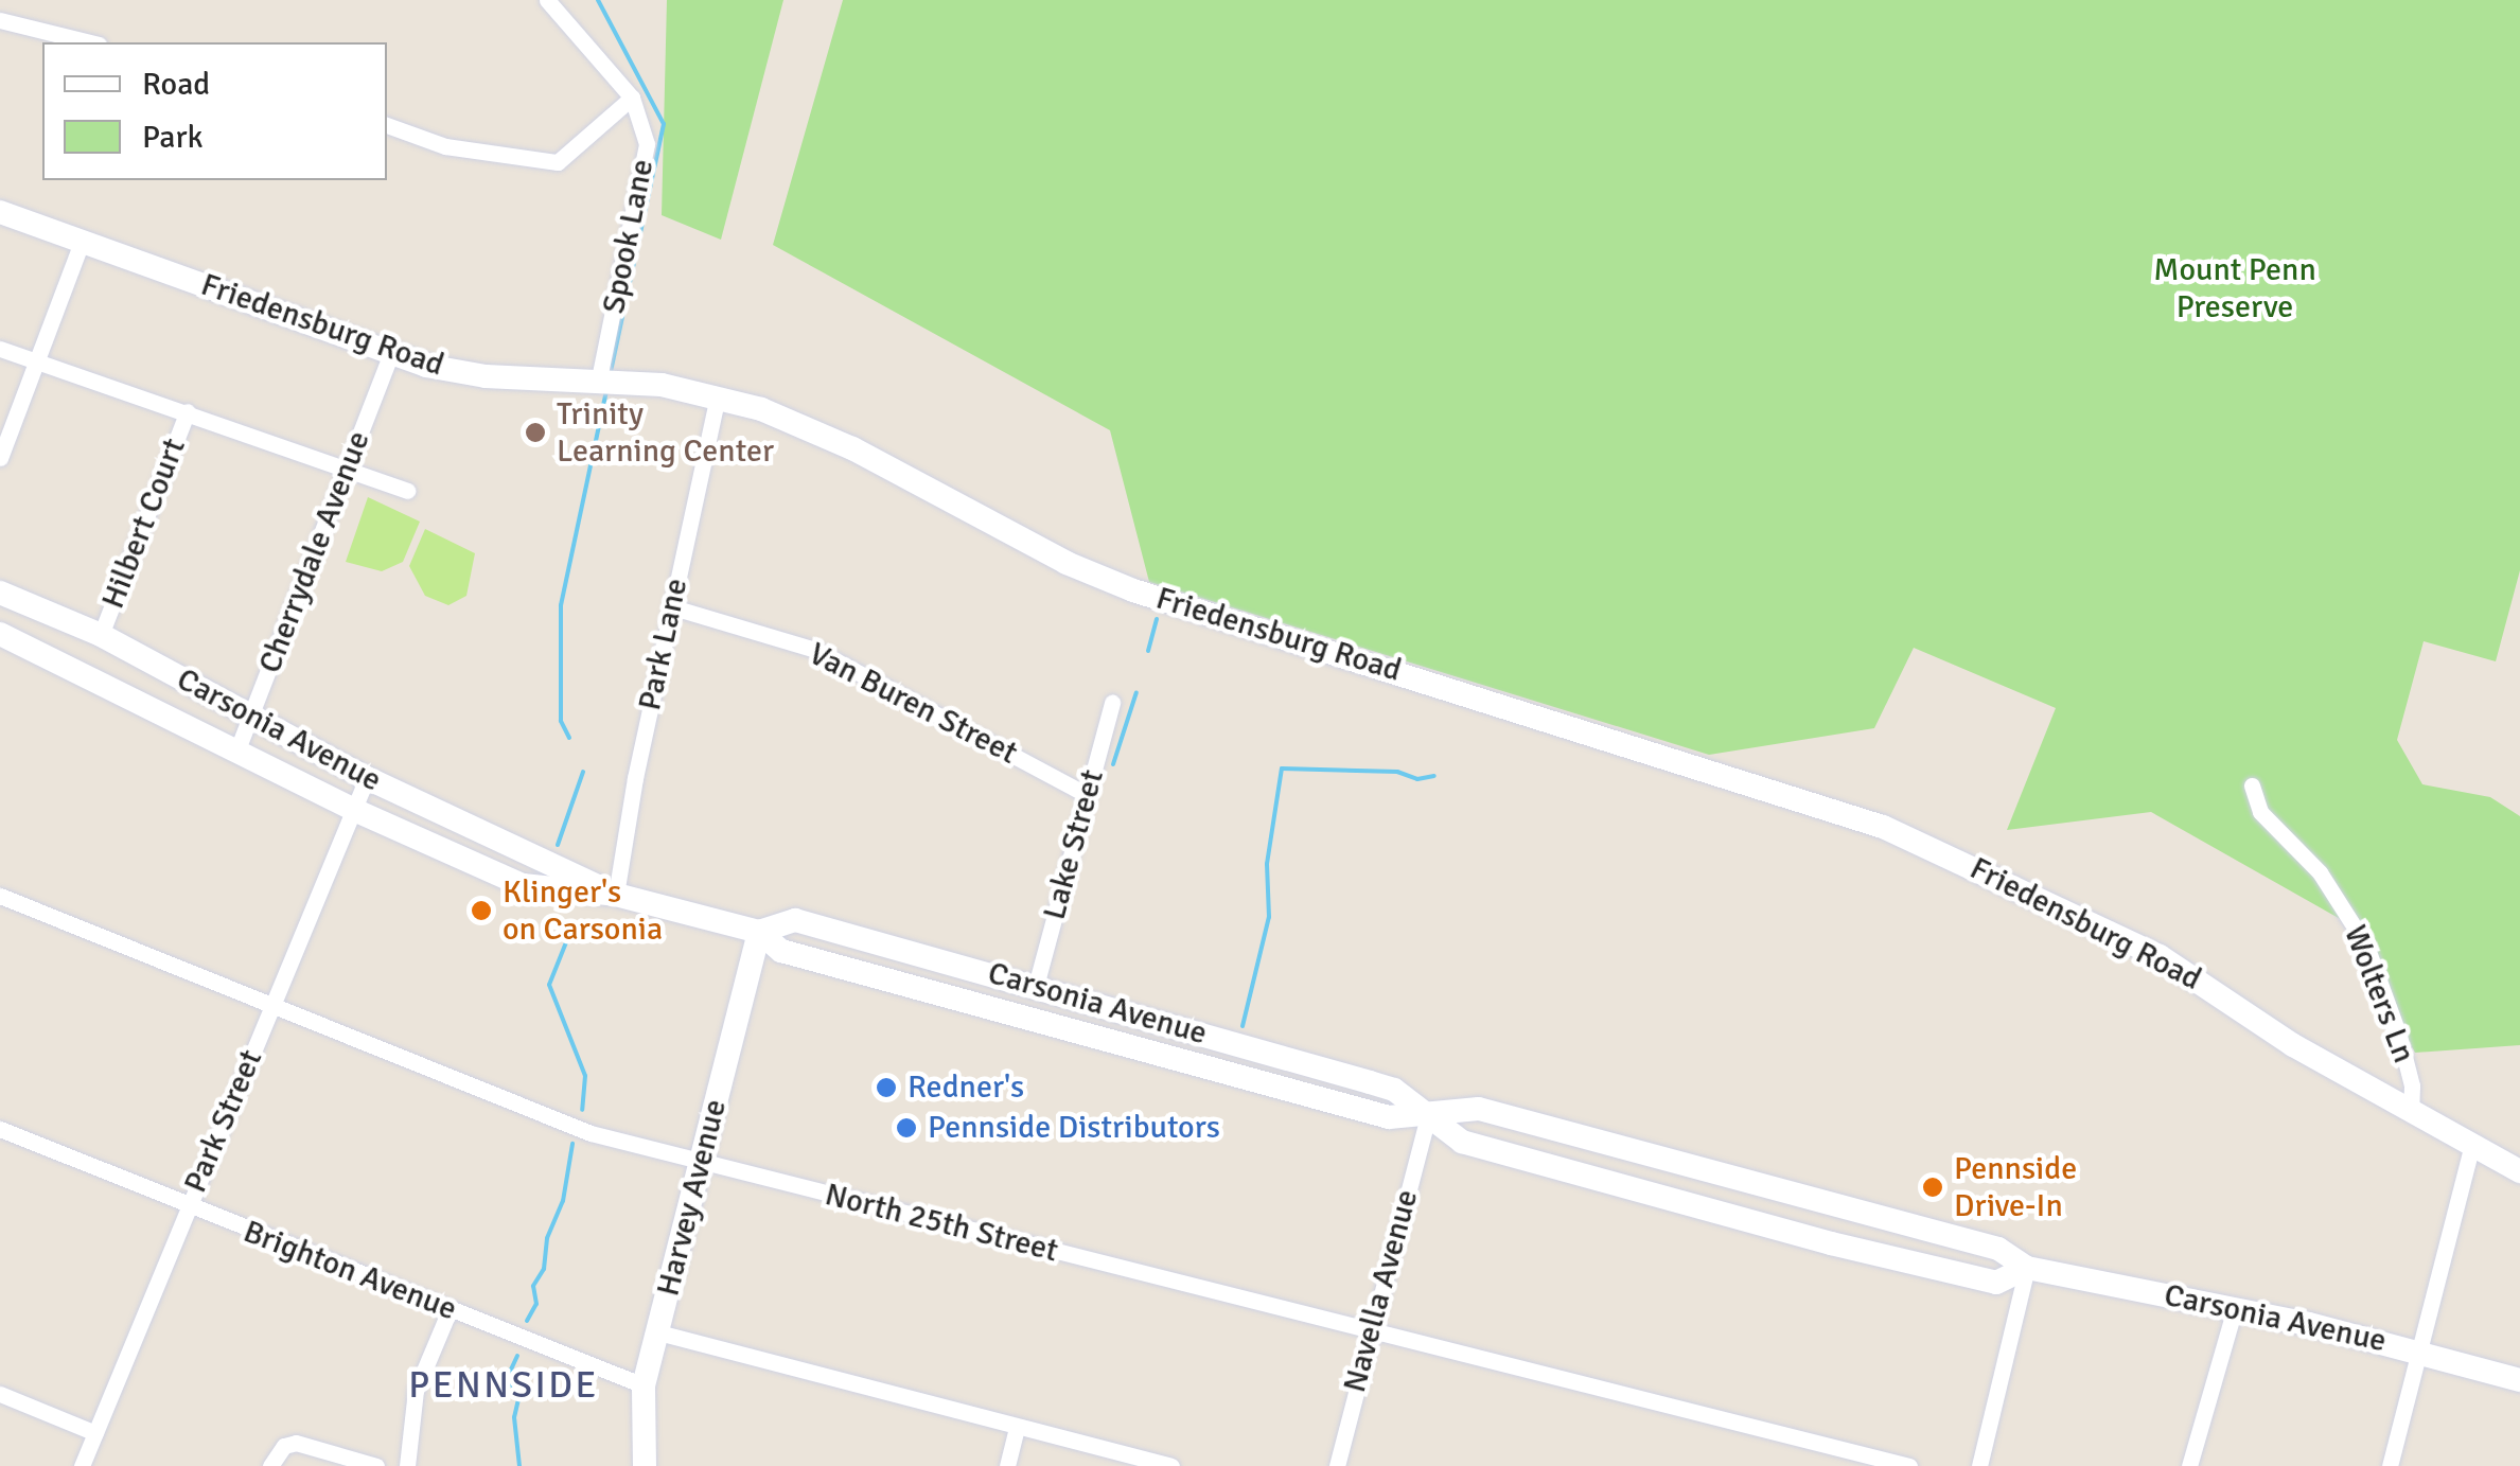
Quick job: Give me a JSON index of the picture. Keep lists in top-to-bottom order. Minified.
{"streets":{"street":["Spook Lane","Friedensburg Road","Hilbert Court","Cherrydale Avenue","Park Lane","Van Buren Street","Carsonia Avenue","Lake Street","Wolters Ln","Park Street","Harvey Avenue","North 25th Street","Brighton Avenue","Navella Avenue"]},"crossings":[["Spook Lane","Friedensburg Road"],["Friedensburg Road","Cherrydale Avenue"],["Friedensburg Road","Park Lane"],["Friedensburg Road","Wolters Ln"],["Hilbert Court","Carsonia Avenue"],["Cherrydale Avenue","Carsonia Avenue"],["Park Lane","Van Buren Street"],["Park Lane","Carsonia Avenue"],["Van Buren Street","Lake Street"],["Carsonia Avenue","Lake Street"],["Carsonia Avenue","Park Street"],["Carsonia Avenue","Harvey Avenue"],["Carsonia Avenue","Navella Avenue"],["Park Street","North 25th Street"],["Park Street","Brighton Avenue"],["Harvey Avenue","North 25th Street"],["Harvey Avenue","Brighton Avenue"],["North 25th Street","Navella Avenue"]],"districts":["PENNSIDE"],"parks":["Mount Penn Preserve"],"places":["Trinity Learning Center","Klinger's on Carsonia","Redner's","Pennside Distributors","Pennside Drive-In"],"legend":["Road","Park"]}
